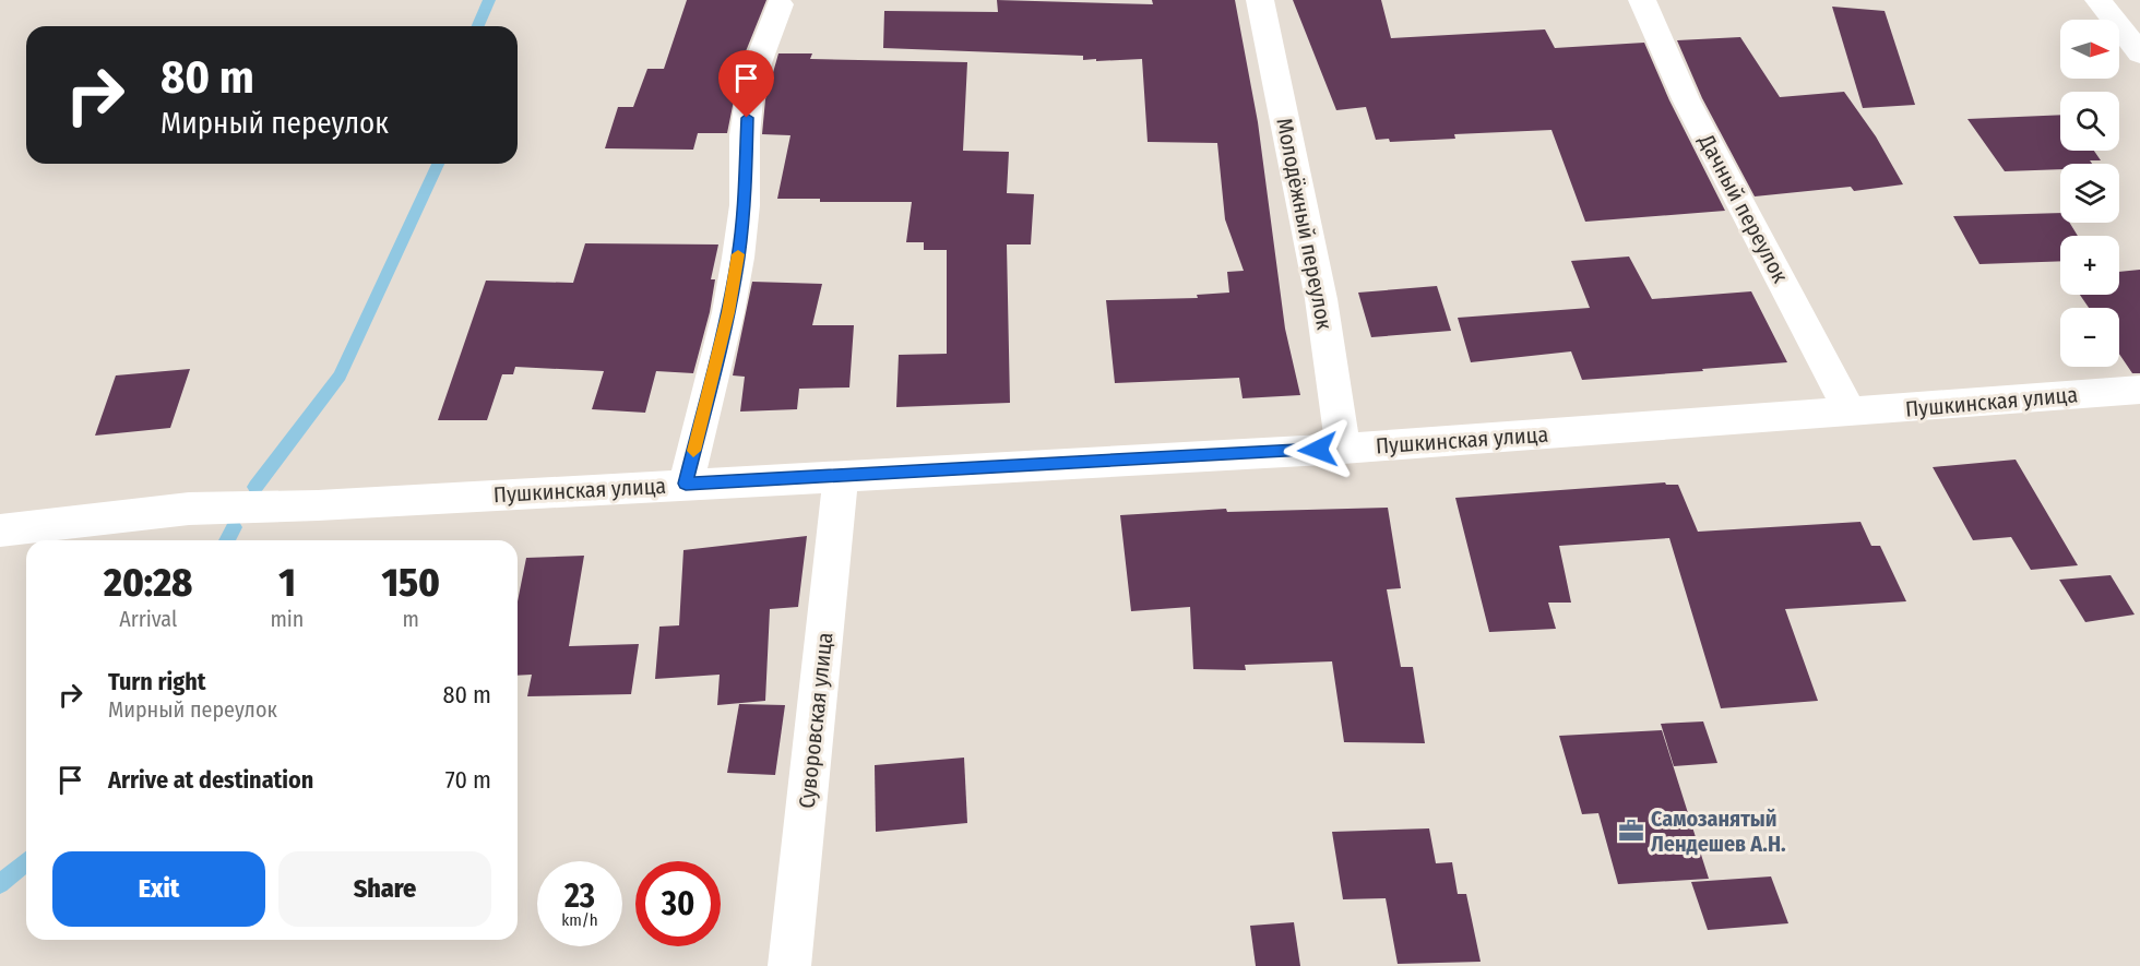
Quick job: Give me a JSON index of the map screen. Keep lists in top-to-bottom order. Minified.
{"streets":{"street":["Дачный переулок","Молодёжный переулок","Пушкинская улица","Суворовская улица"]},"crossings":[["Дачный переулок","Пушкинская улица"],["Молодёжный переулок","Пушкинская улица"],["Пушкинская улица","Суворовская улица"]],"places":{"office":["Самозанятый Лендешев А.Н."]},"north":"right","page":{"map_buttons":["+","−"],"turn":["80 m","Мирный переулок"],"eta":["20:28","Arrival","1","min","150","m"],"list":[{"name":"Turn right","note":"Мирный переулок","value":"80 m"},{"name":"Arrive at destination","value":"70 m"}],"buttons":["Exit","Share"],"speed":"23 km/h","limit":"30"}}
